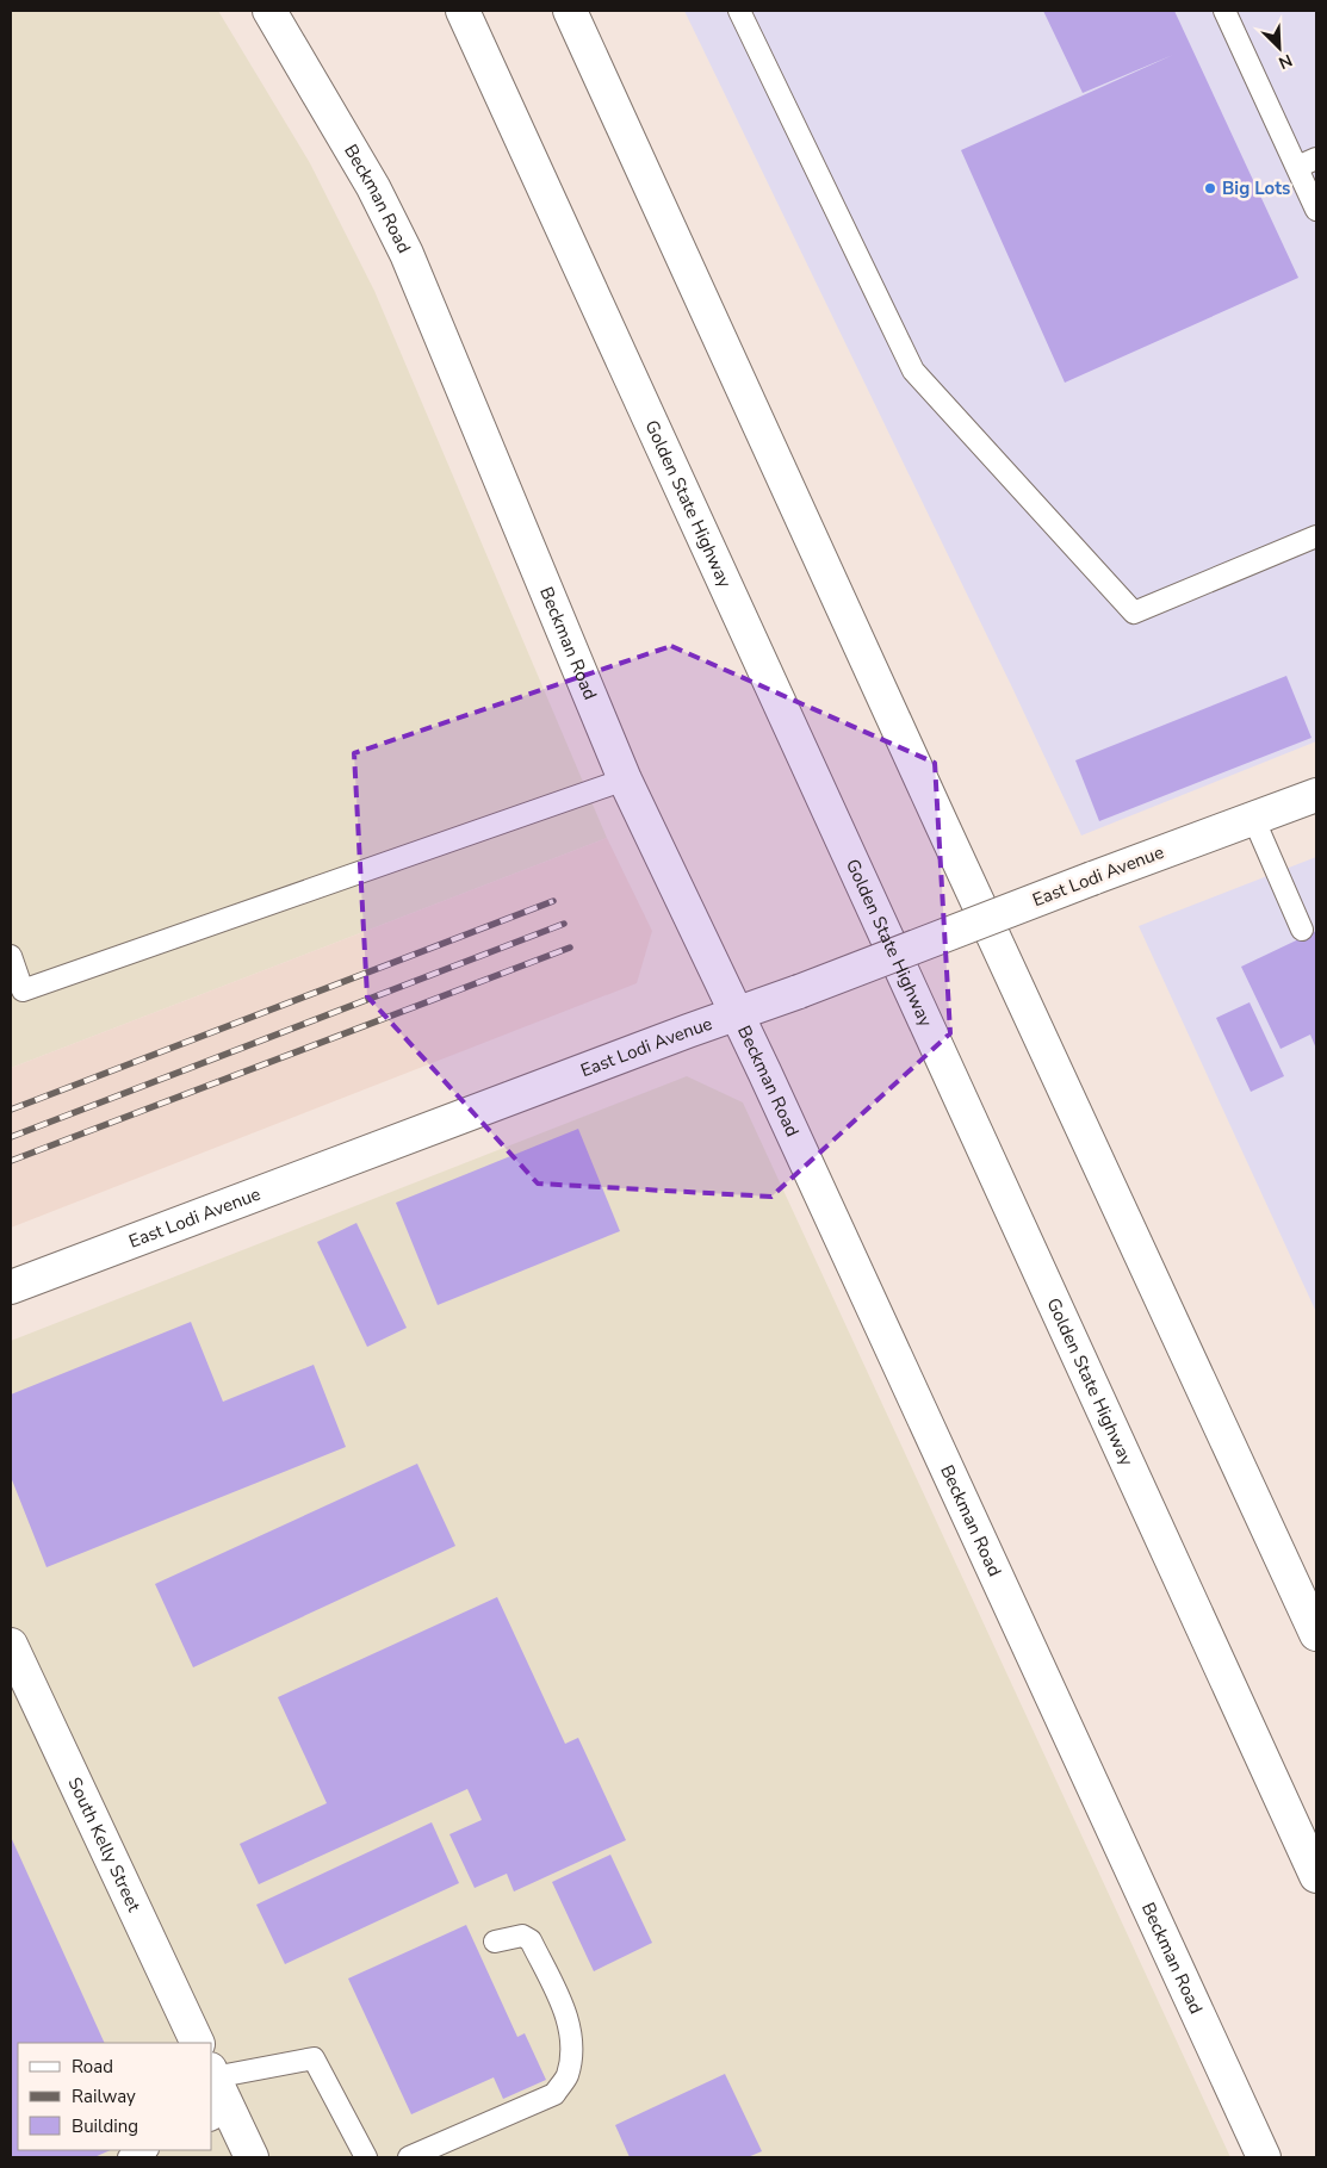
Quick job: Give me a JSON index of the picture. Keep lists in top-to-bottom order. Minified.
{"streets":{"main road":["Beckman Road","Golden State Highway","East Lodi Avenue","South Kelly Street"]},"crossings":[["Beckman Road","East Lodi Avenue"]],"places":["Big Lots"],"legend":["Road","Railway","Building"],"north":"bottom right"}
